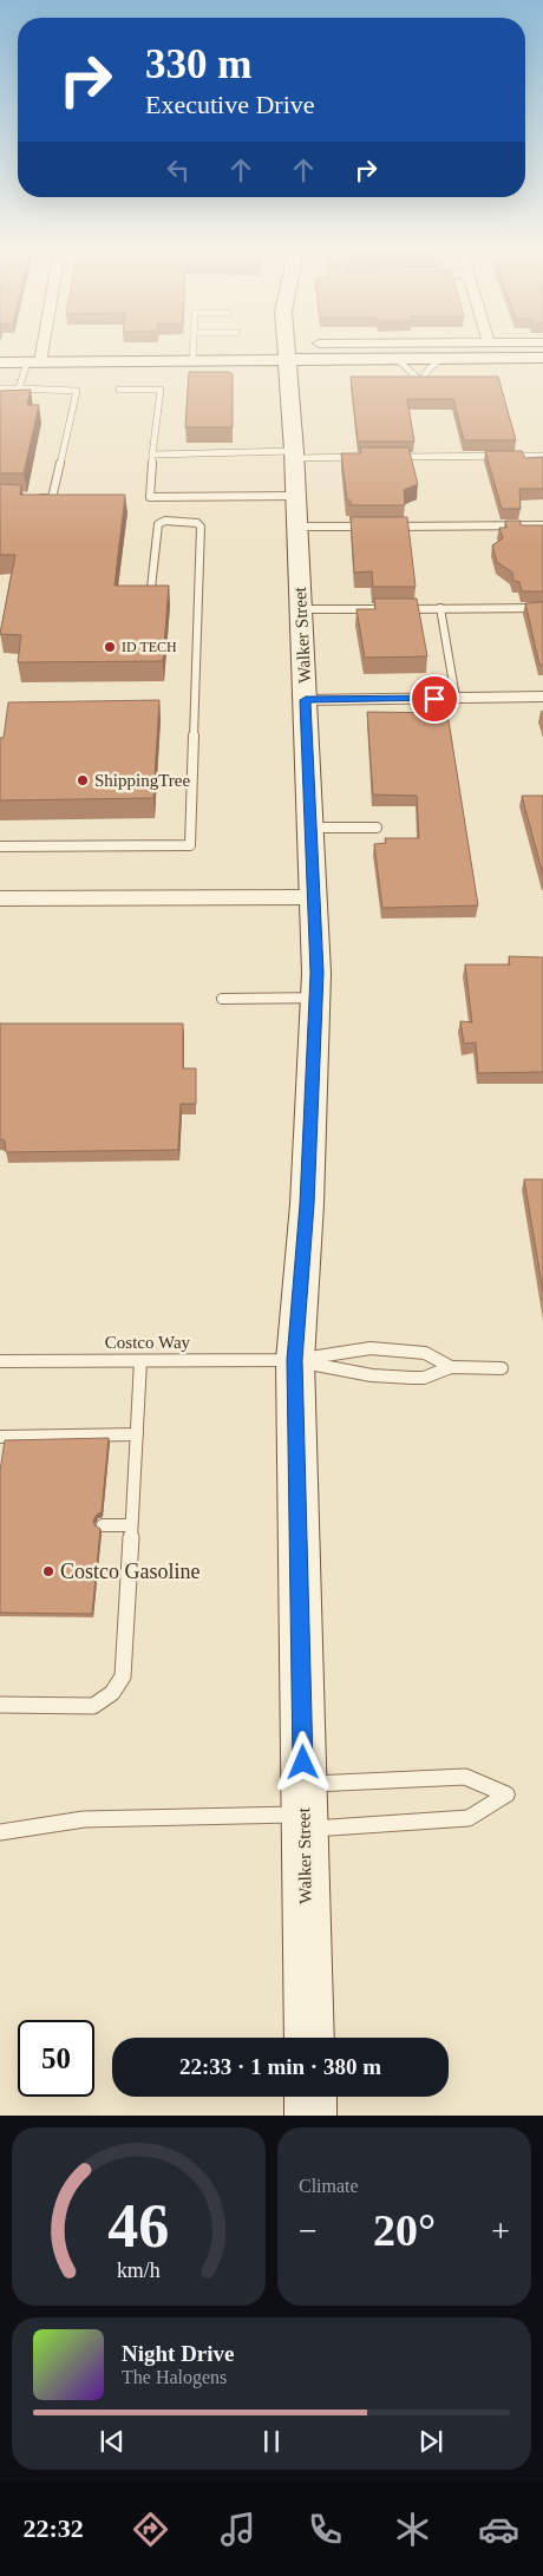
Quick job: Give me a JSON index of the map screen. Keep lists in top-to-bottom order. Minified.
{"streets":{"main road":["Walker Street"],"lane":["Costco Way"]},"crossings":[["Walker Street","Costco Way"]],"places":["ID TECH","ShippingTree","Costco Gasoline"],"page":{"turn":["330 m","Executive Drive"],"limit":"50","trip":"22:33 · 1 min · 380 m","tile":"Climate","heat":["−","20°","+"],"song":["Night Drive","The Halogens"],"tabs":"22:32","gauge":["46","km/h"]}}
